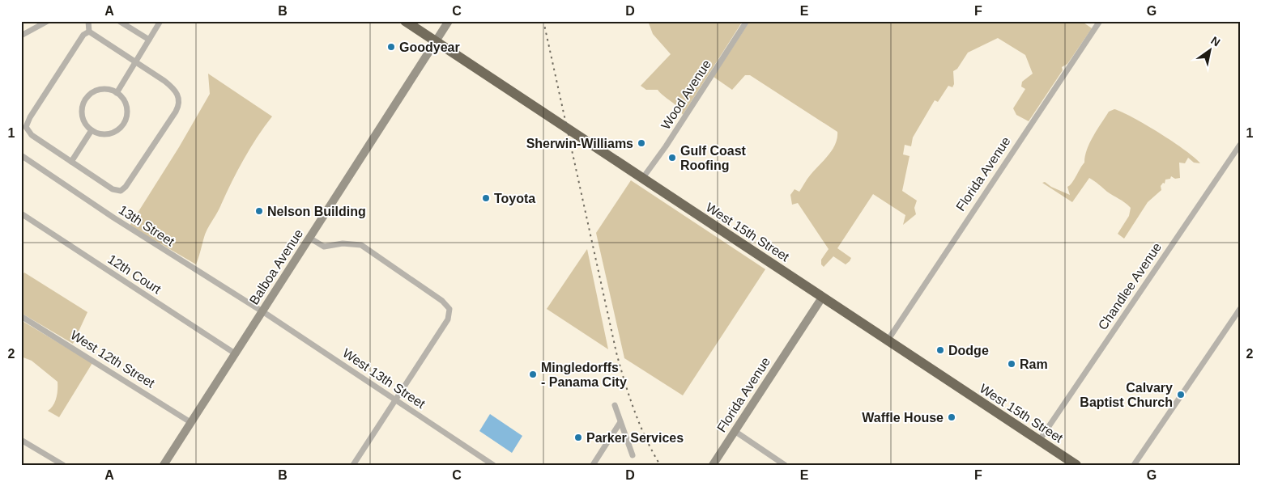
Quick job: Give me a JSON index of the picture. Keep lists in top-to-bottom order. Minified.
{"streets":{"highway":["West 15th Street"],"street":["Wood Avenue","Florida Avenue","13th Street","Balboa Avenue","12th Court","Chandlee Avenue","West 12th Street","West 13th Street"]},"crossings":[["Wood Avenue","West 15th Street"],["Florida Avenue","West 15th Street"],["13th Street","Balboa Avenue"],["13th Street","West 13th Street"],["West 15th Street","Balboa Avenue"],["West 15th Street","Chandlee Avenue"],["Balboa Avenue","12th Court"],["Balboa Avenue","West 12th Street"],["Balboa Avenue","West 13th Street"]],"places":["Goodyear","Sherwin-Williams","Gulf Coast Roofing","Toyota","Nelson Building","Dodge","Ram","Mingledorffs - Panama City","Calvary Baptist Church","Waffle House","Parker Services"],"north":"top right","grid":{"columns":["A","B","C","D","E","F","G"],"rows":["1","2"]}}
